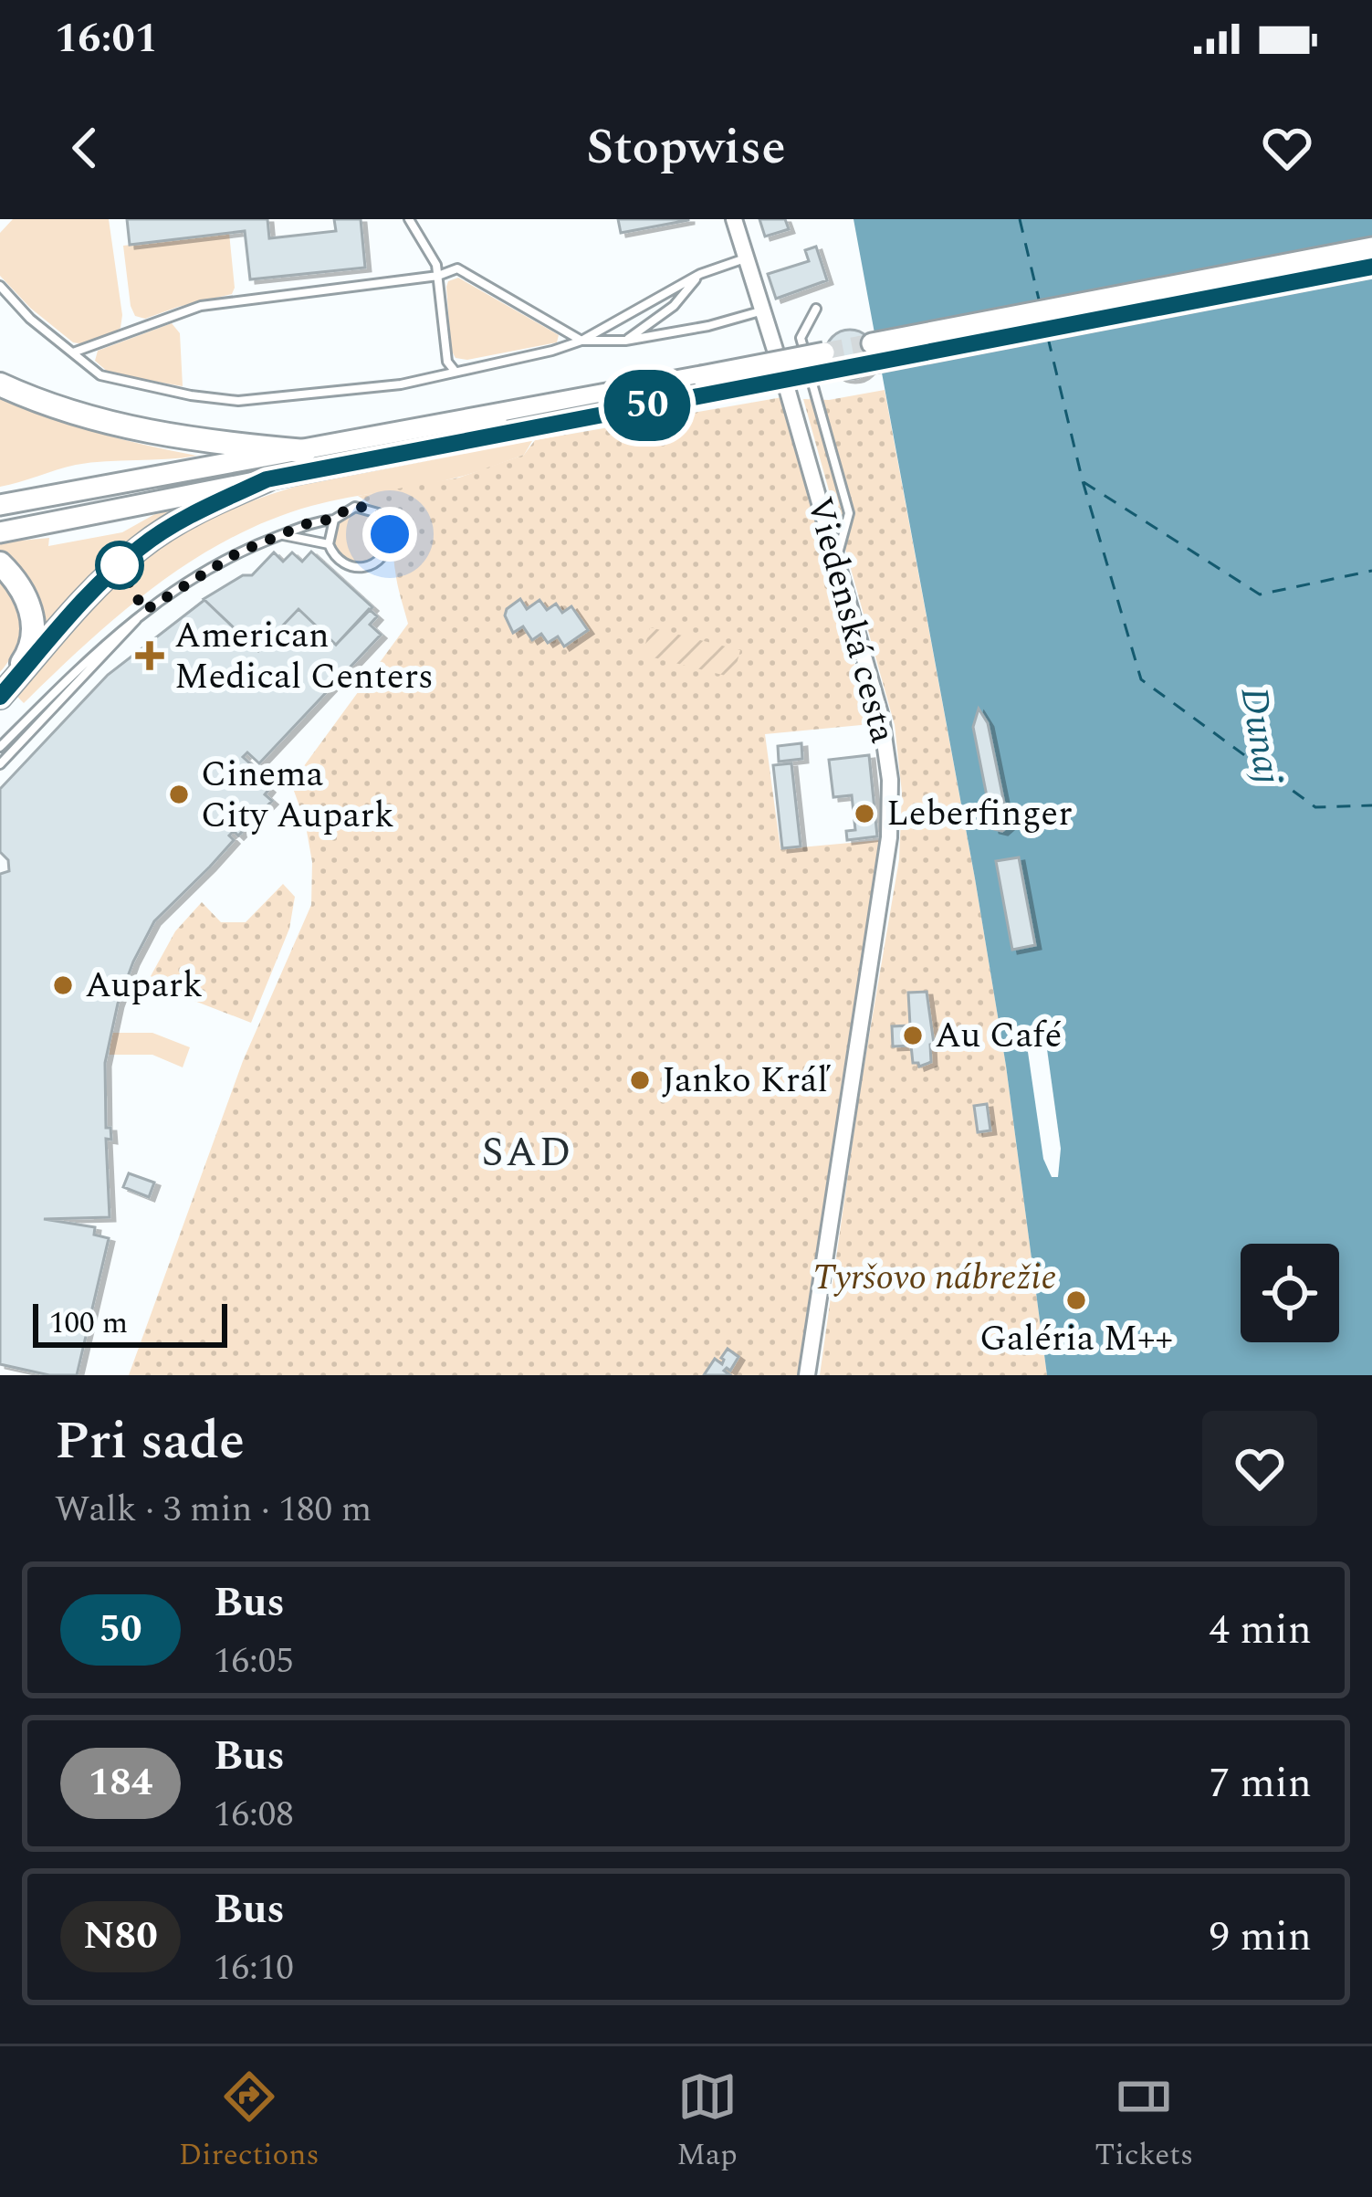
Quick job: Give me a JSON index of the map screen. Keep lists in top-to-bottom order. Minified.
{"streets":{"street":["Viedenská cesta"]},"districts":["SAD"],"water":["Dunaj"],"parks":["Tyršovo nábrežie"],"places":{"health":["American Medical Centers"],"other":["Cinema City Aupark","Leberfinger","Aupark","Au Café","Janko Kráľ","Galéria M++"]},"lines":["bus line 50"],"scale_bar":"100 m","page":{"status":"16:01","header":"Stopwise","on_map":"50","scale":"100 m","heading":["Pri sade","Walk · 3 min · 180 m"],"list":[{"mark":"50","name":"Bus","note":"16:05","value":"4 min"},{"mark":"184","name":"Bus","note":"16:08","value":"7 min"},{"mark":"N80","name":"Bus","note":"16:10","value":"9 min"}],"tabs":["Directions","Map","Tickets"]}}
